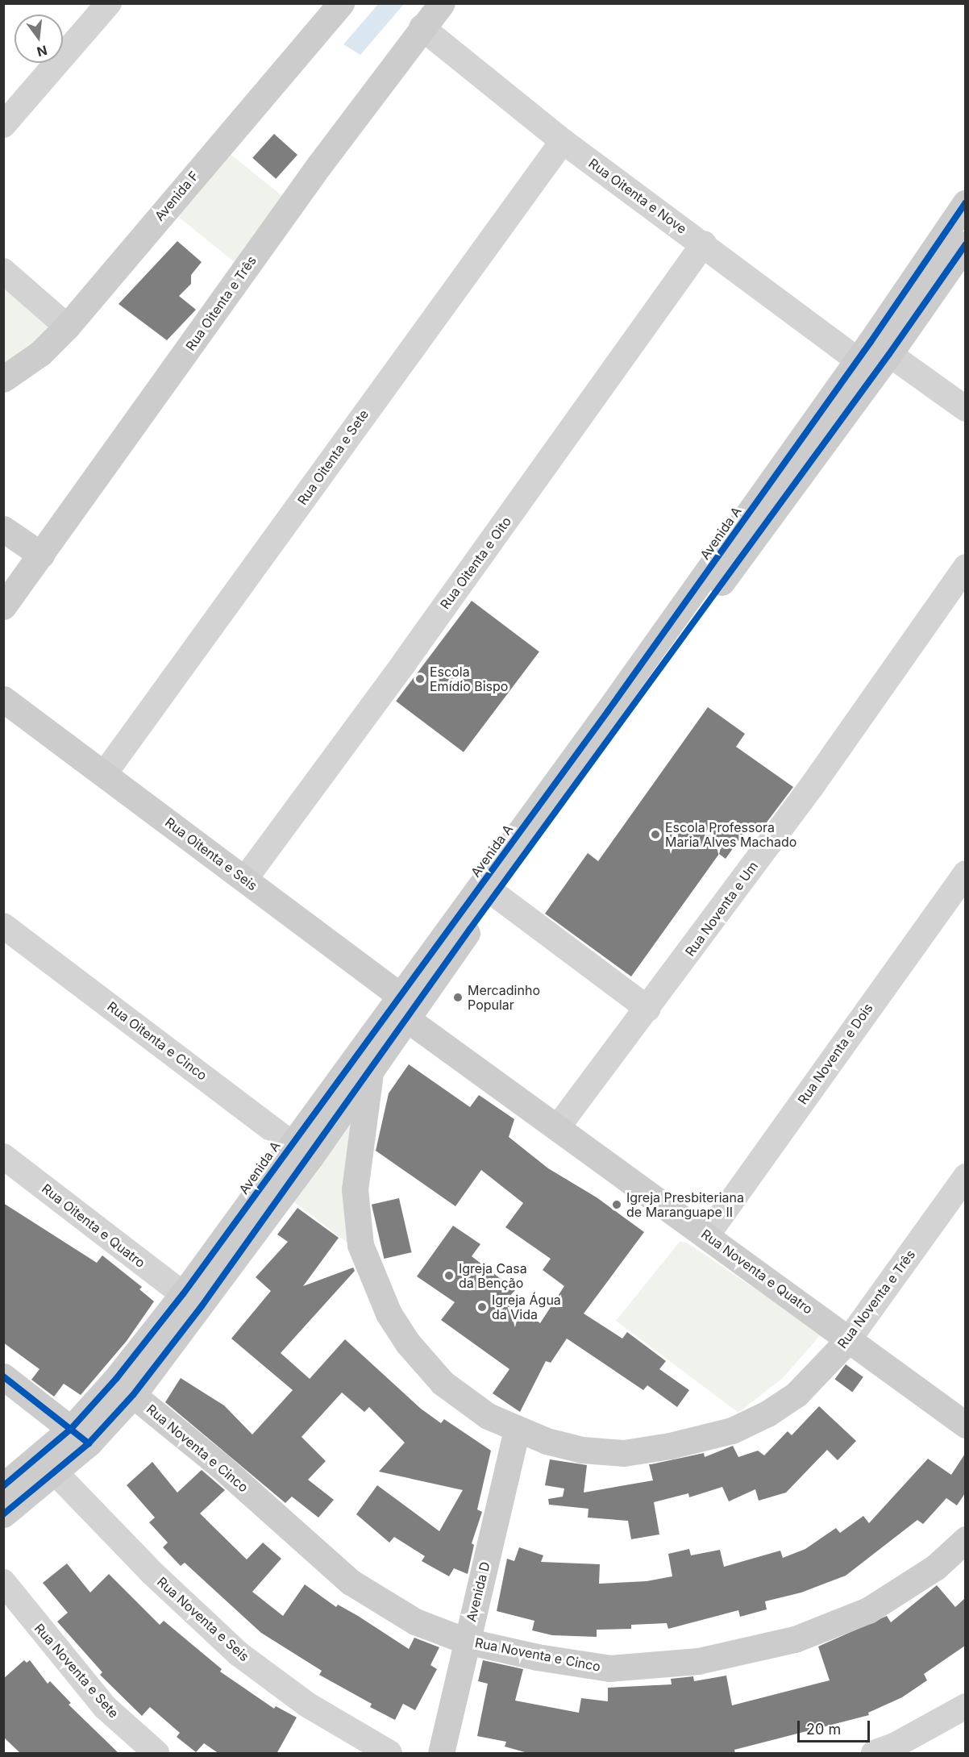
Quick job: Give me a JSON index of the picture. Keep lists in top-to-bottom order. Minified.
{"streets":{"street":["Avenida F","Rua Oitenta e Nove","Rua Oitenta e Três","Rua Oitenta e Sete","Avenida A","Rua Oitenta e Oito","Rua Oitenta e Seis","Rua Noventa e Um","Rua Oitenta e Cinco","Rua Noventa e Dois","Rua Oitenta e Quatro","Rua Noventa e Quatro","Rua Noventa e Três","Rua Noventa e Cinco","Avenida D","Rua Noventa e Seis","Rua Noventa e Sete"]},"crossings":[["Rua Oitenta e Nove","Rua Oitenta e Três"],["Rua Oitenta e Nove","Rua Oitenta e Sete"],["Rua Oitenta e Nove","Avenida A"],["Rua Oitenta e Nove","Rua Oitenta e Oito"],["Rua Oitenta e Sete","Rua Oitenta e Seis"],["Avenida A","Rua Oitenta e Seis"],["Avenida A","Rua Oitenta e Cinco"],["Avenida A","Rua Oitenta e Quatro"],["Avenida A","Rua Noventa e Quatro"],["Avenida A","Rua Noventa e Três"],["Avenida A","Rua Noventa e Cinco"],["Avenida A","Rua Noventa e Seis"],["Rua Oitenta e Oito","Rua Oitenta e Seis"],["Rua Oitenta e Seis","Rua Noventa e Quatro"],["Rua Noventa e Um","Rua Noventa e Quatro"],["Rua Noventa e Dois","Rua Noventa e Quatro"],["Rua Noventa e Quatro","Rua Noventa e Três"],["Rua Noventa e Três","Avenida D"],["Rua Noventa e Cinco","Avenida D"]],"places":["Escola Emídio Bispo","Escola Professora Maria Alves Machado","Mercadinho Popular","Igreja Presbiteriana de Maranguape II","Igreja Casa da Benção","Igreja Água da Vida"],"scale_bar":"20 m","north":"bottom"}
